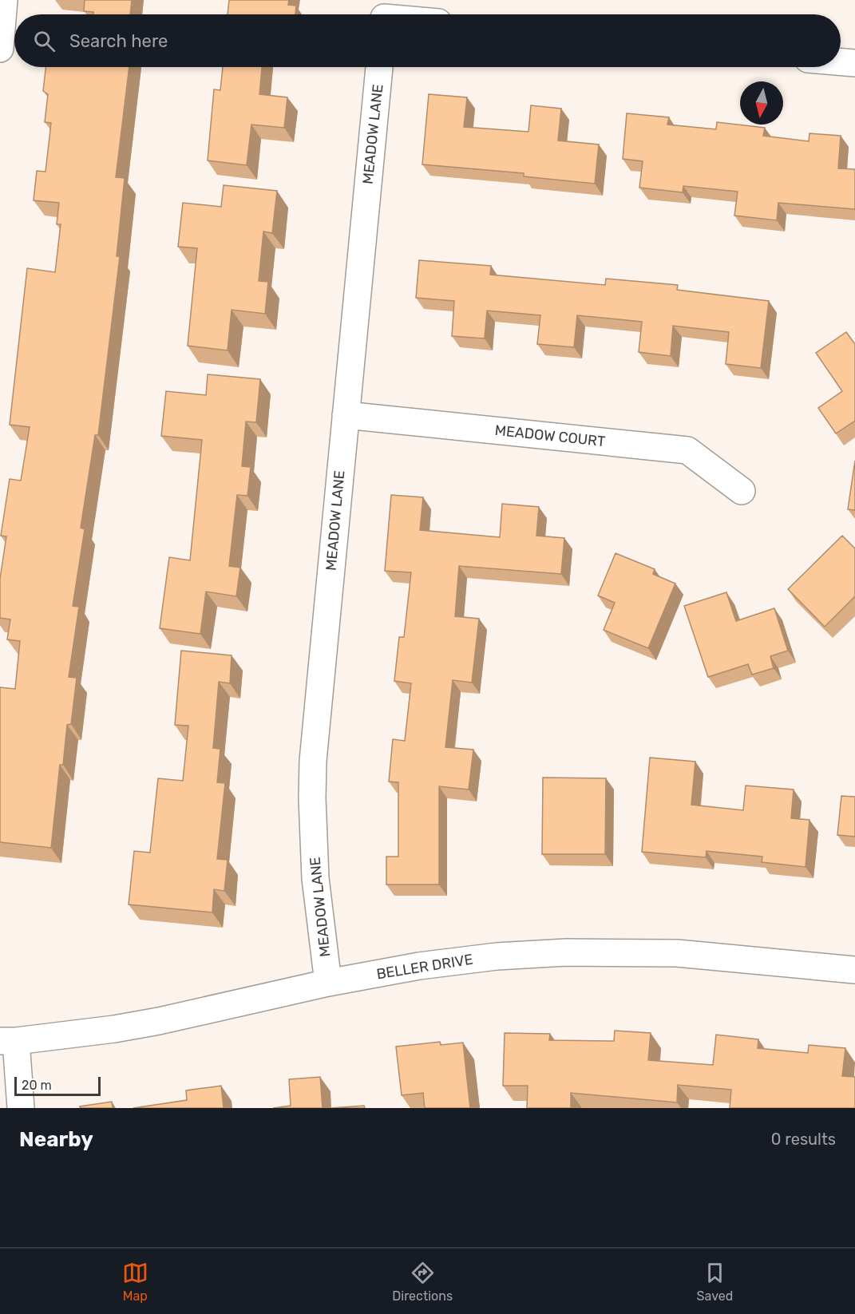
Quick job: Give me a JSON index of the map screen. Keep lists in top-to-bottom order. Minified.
{"streets":{"street":["MEADOW LANE","MEADOW COURT","BELLER DRIVE"]},"crossings":[["MEADOW LANE","MEADOW COURT"],["MEADOW LANE","BELLER DRIVE"]],"scale_bar":"20 m","north":"bottom","page":{"search":"Search here","scale":"20 m","heading":["Nearby","0 results"],"nav":["Map","Directions","Saved"]}}
